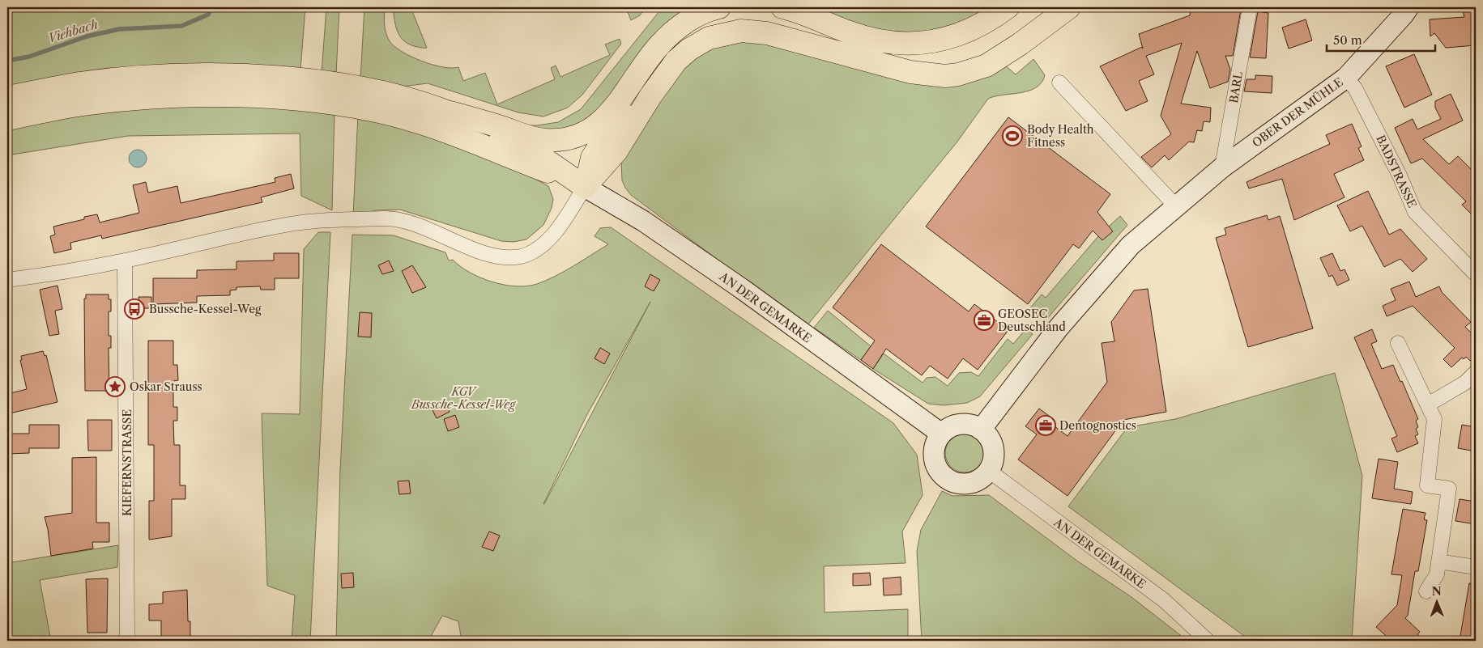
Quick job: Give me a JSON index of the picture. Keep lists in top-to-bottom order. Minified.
{"streets":{"street":["BARL","OBER DER MÜHLE","BADSTRASSE","AN DER GEMARKE","KIEFERNSTRASSE"]},"crossings":[["BARL","OBER DER MÜHLE"],["OBER DER MÜHLE","BADSTRASSE"],["OBER DER MÜHLE","AN DER GEMARKE"]],"water":["Viehbach"],"parks":["KGV Bussche-Kessel-Weg"],"places":{"sports":["Body Health Fitness"],"bus stop":["Bussche-Kessel-Weg"],"office":["GEOSEC Deutschland","Dentognostics"],"place":["Oskar Strauss"]},"scale_bar":"50 m","north":"top"}
